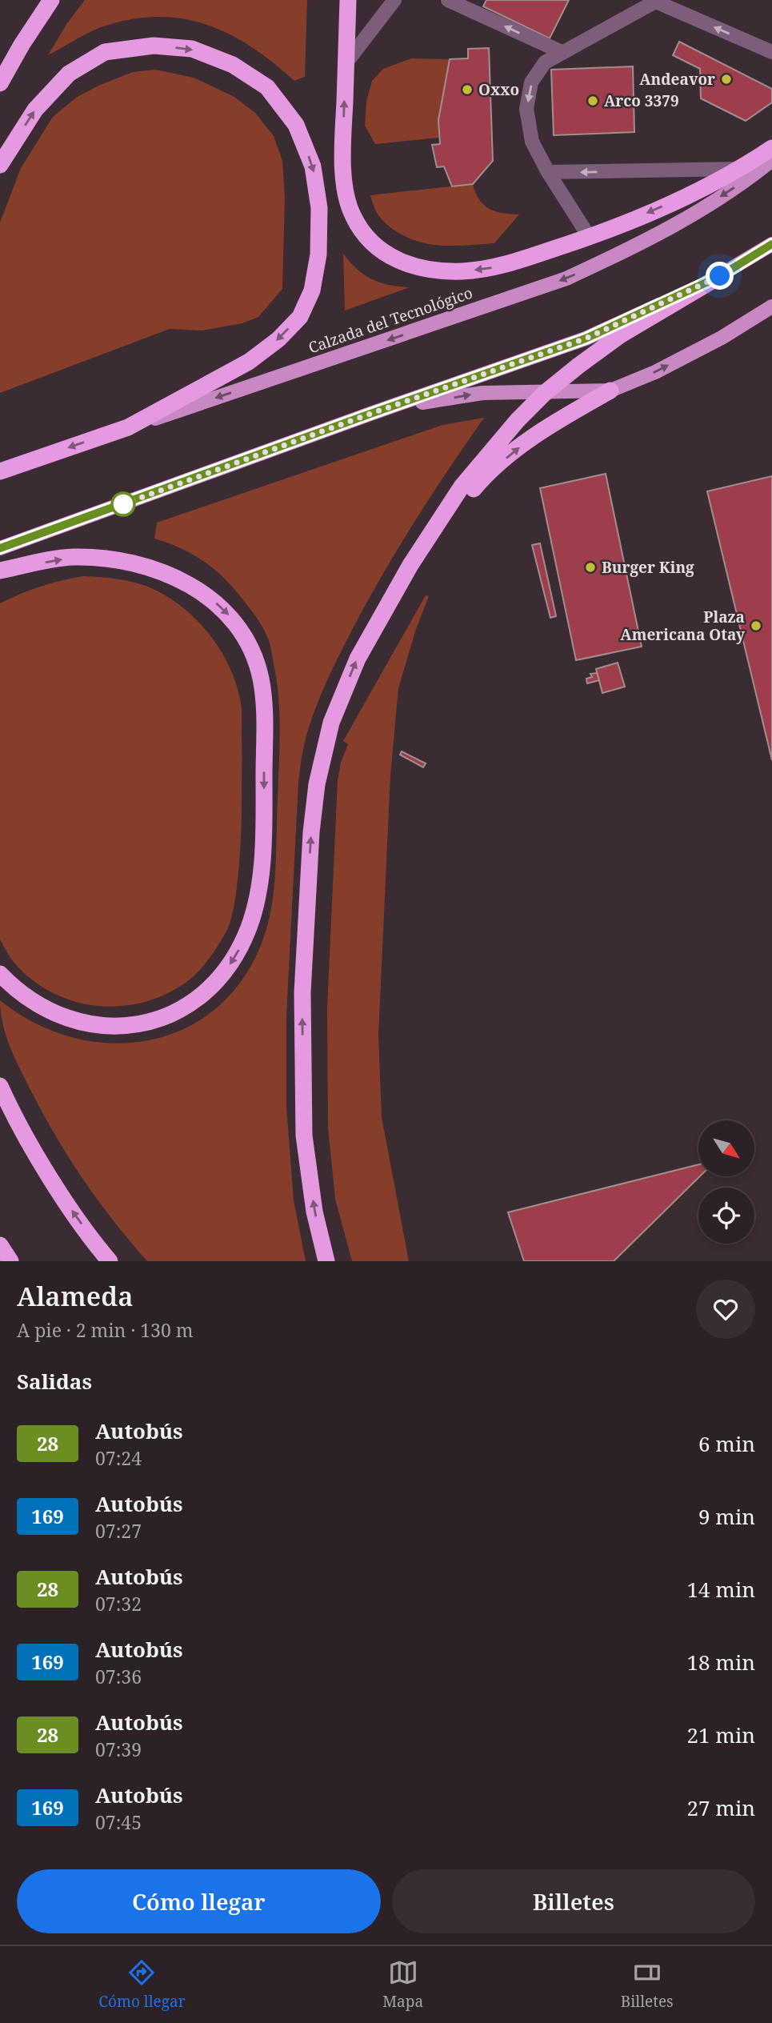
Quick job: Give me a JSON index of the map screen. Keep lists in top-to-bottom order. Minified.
{"streets":{"highway":["Calzada del Tecnológico"]},"places":["Andeavor","Oxxo","Arco 3379","Burger King","Plaza Americana Otay"],"lines":["bus line 28"],"north":"bottom right","page":{"heading":[["Alameda","A pie · 2 min · 130 m"],"Salidas"],"list":[{"mark":"28","name":"Autobús","note":"07:24","value":"6 min"},{"mark":"169","name":"Autobús","note":"07:27","value":"9 min"},{"mark":"28","name":"Autobús","note":"07:32","value":"14 min"},{"mark":"169","name":"Autobús","note":"07:36","value":"18 min"},{"mark":"28","name":"Autobús","note":"07:39","value":"21 min"},{"mark":"169","name":"Autobús","note":"07:45","value":"27 min"}],"buttons":["Cómo llegar","Billetes"],"tabs":["Cómo llegar","Mapa","Billetes"]}}
